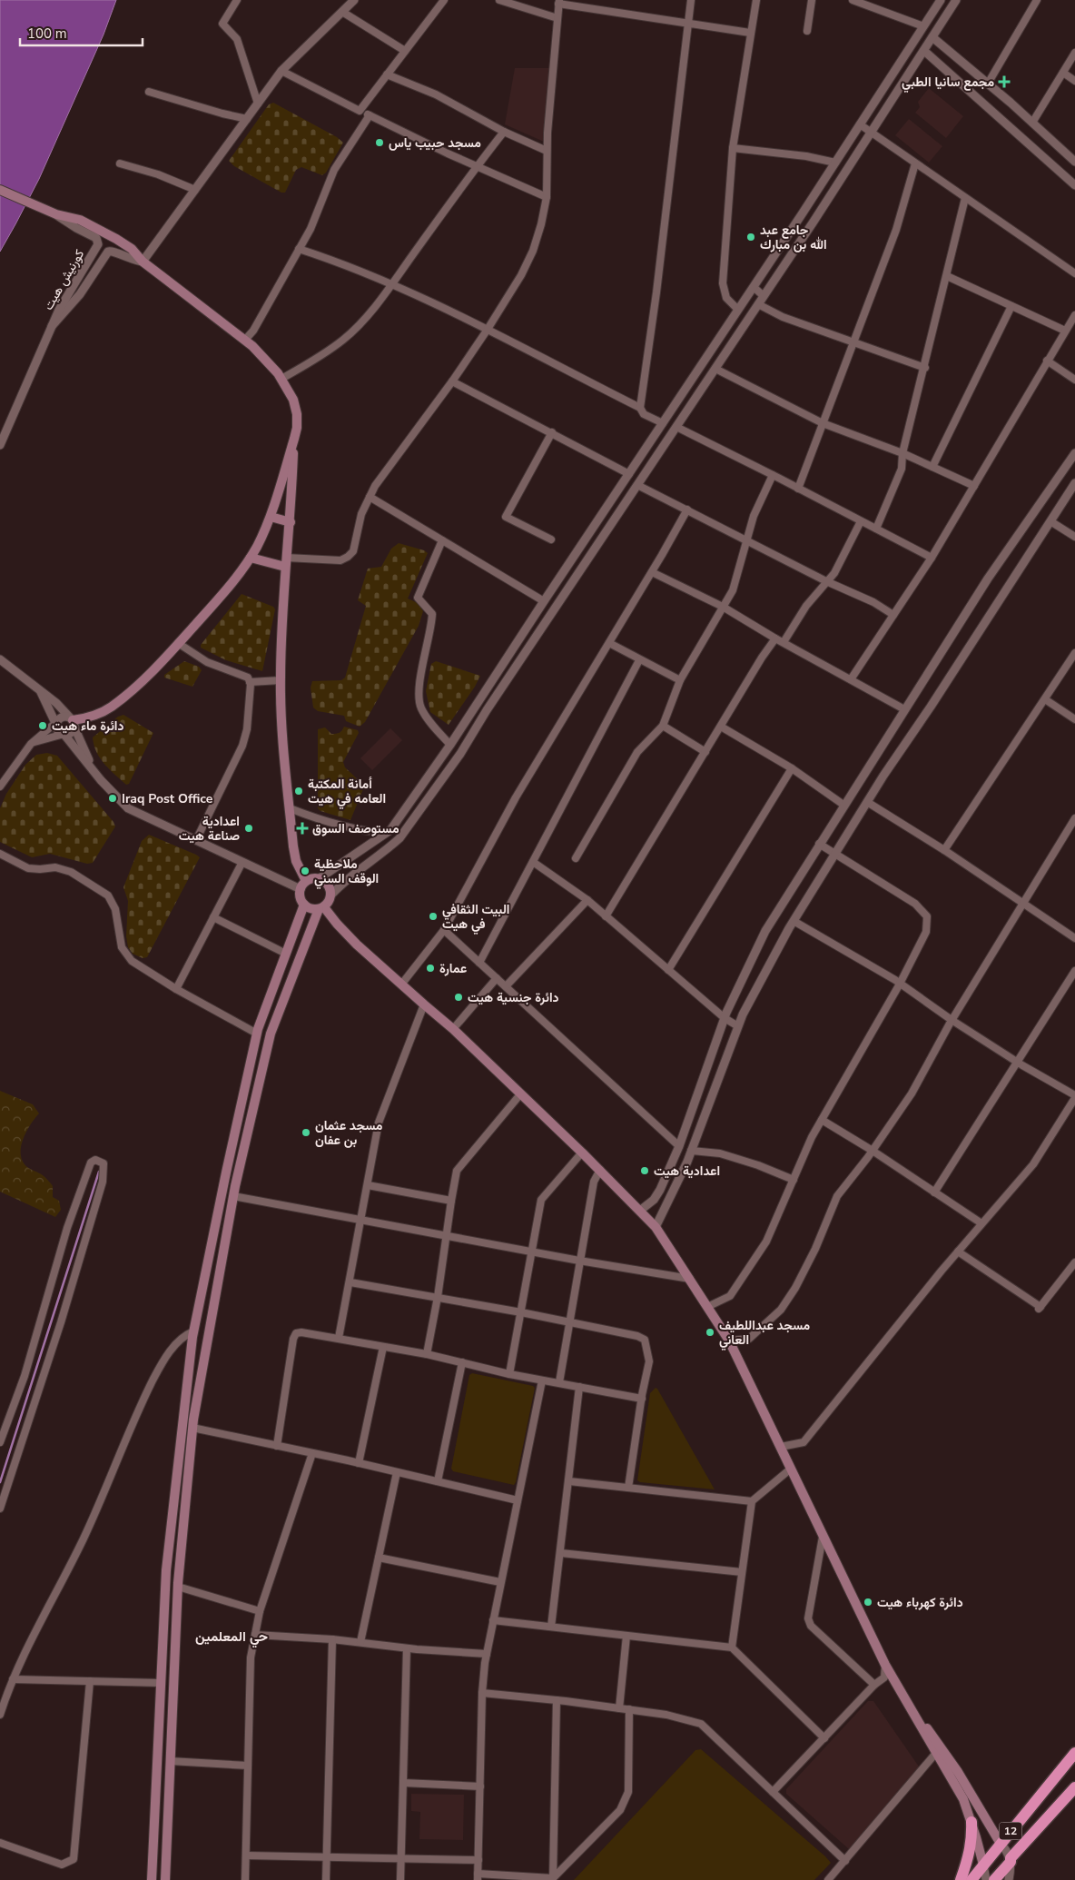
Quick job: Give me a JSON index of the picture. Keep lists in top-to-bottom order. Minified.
{"streets":{"highway":["12"],"street":["كورنيش هيت"]},"districts":["حي المعلمين"],"places":{"health":["مجمع سانيا الطبي","مستوصف السوق"],"other":["مسجد حبيب ياس","جامع عبد الله بن مبارك","دائرة ماء هيت","أمانة المكتبة العامه في هيت","Iraq Post Office","اعدادية صناعة هيت","ملاحظية الوقف السني","البيت الثقافي في هيت","عمارة","دائرة جنسية هيت","مسجد عثمان بن عفان","اعدادية هيت","مسجد عبداللطيف العاني","دائرة كهرباء هيت"]},"scale_bar":"100 m"}
